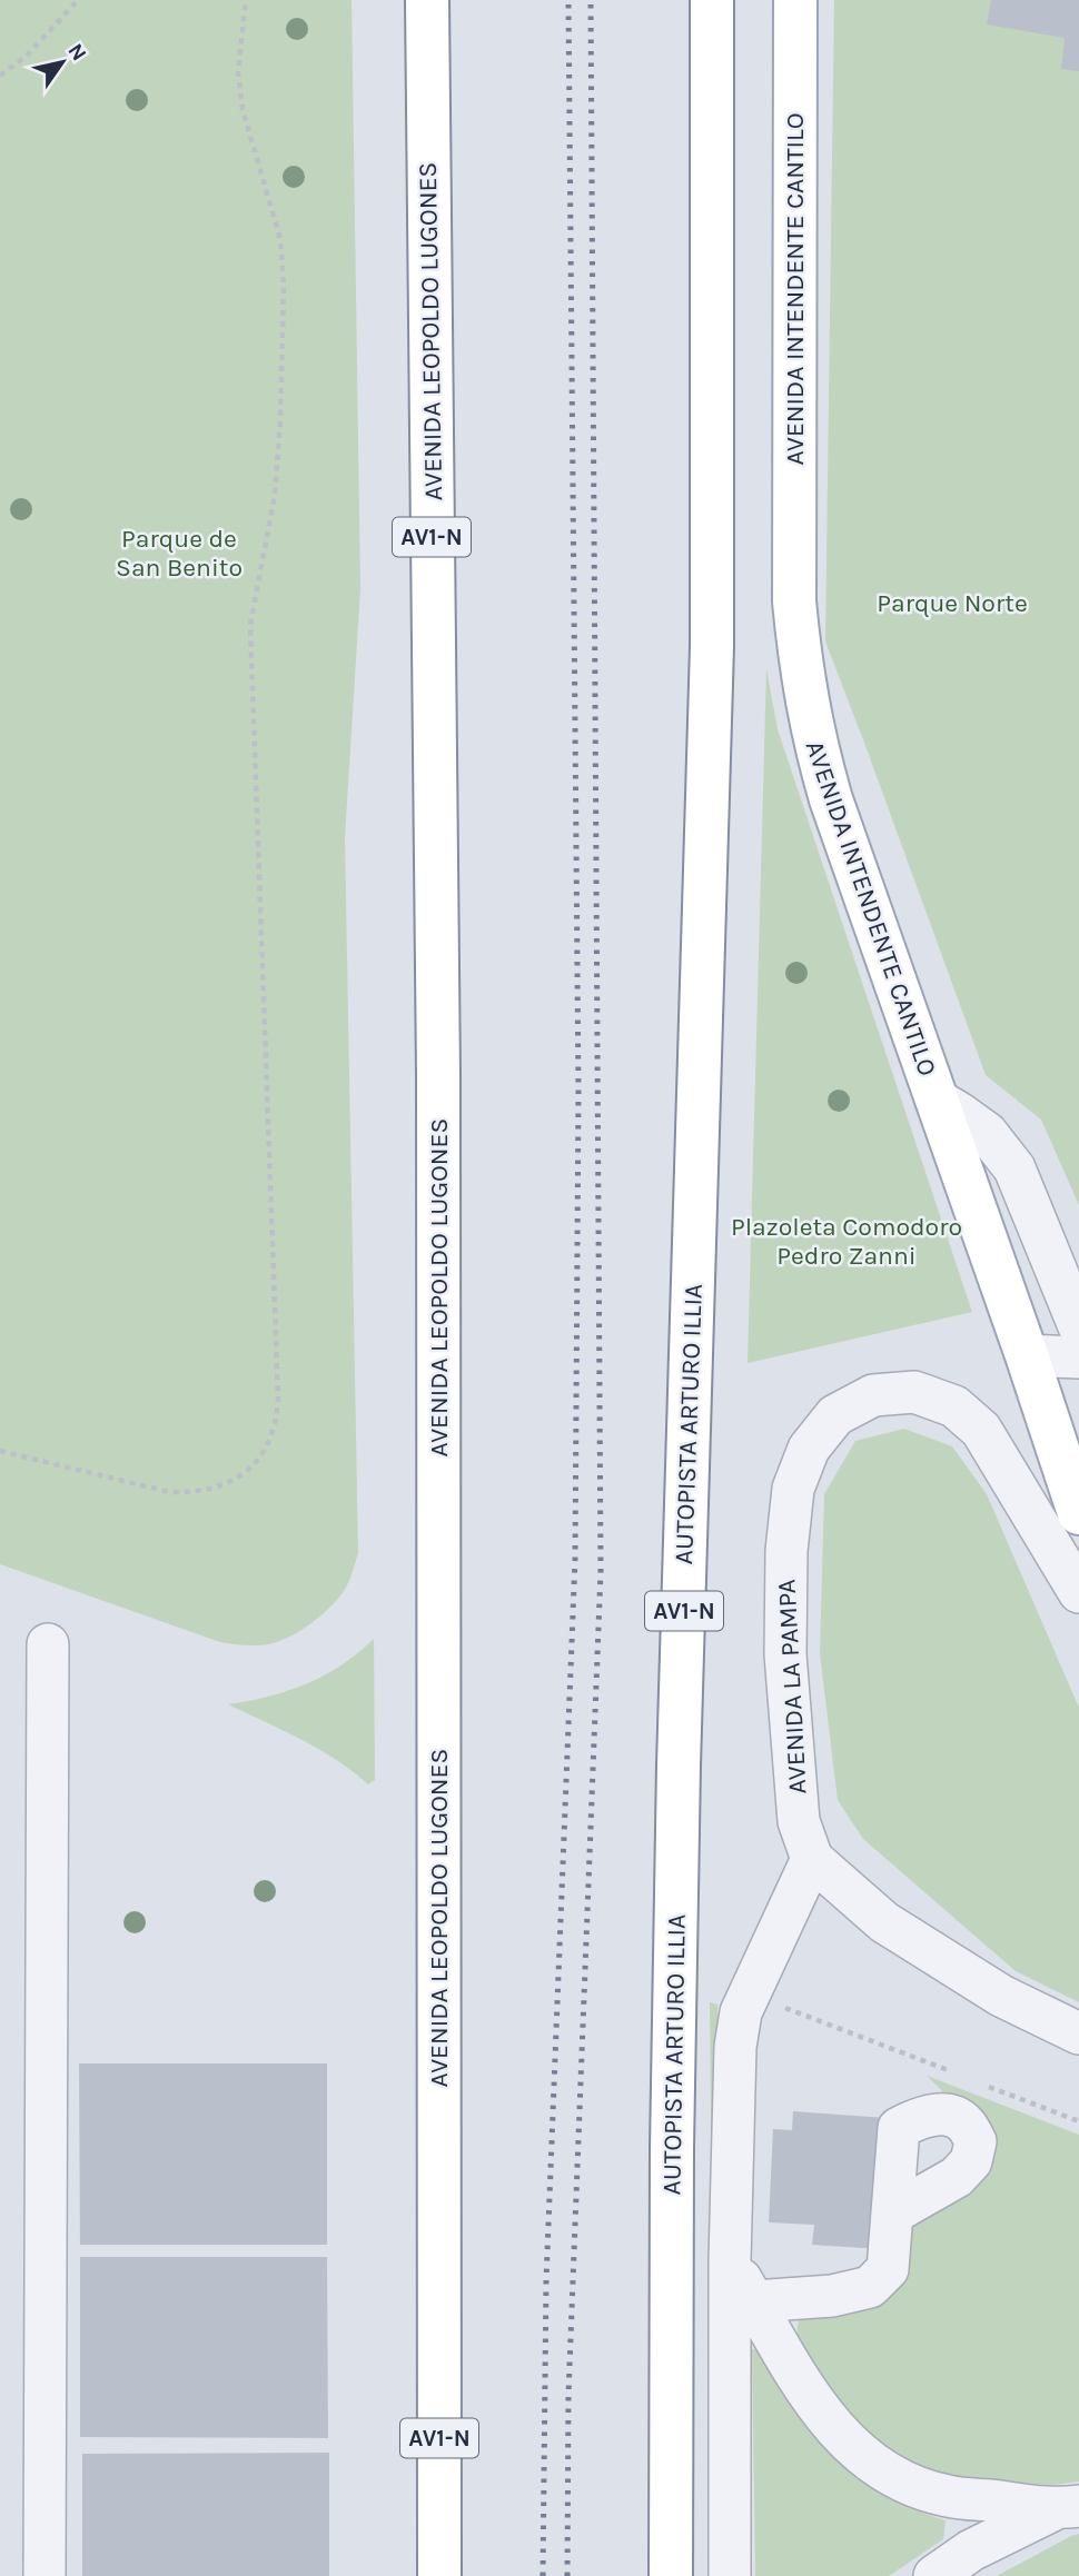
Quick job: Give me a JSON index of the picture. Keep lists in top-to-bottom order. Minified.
{"streets":{"main road":["AVENIDA INTENDENTE CANTILO","AVENIDA LEOPOLDO LUGONES","AV1-N","AUTOPISTA ARTURO ILLIA"],"street":["AVENIDA LA PAMPA"]},"parks":["Parque de San Benito","Parque Norte","Plazoleta Comodoro Pedro Zanni"],"north":"top right"}
